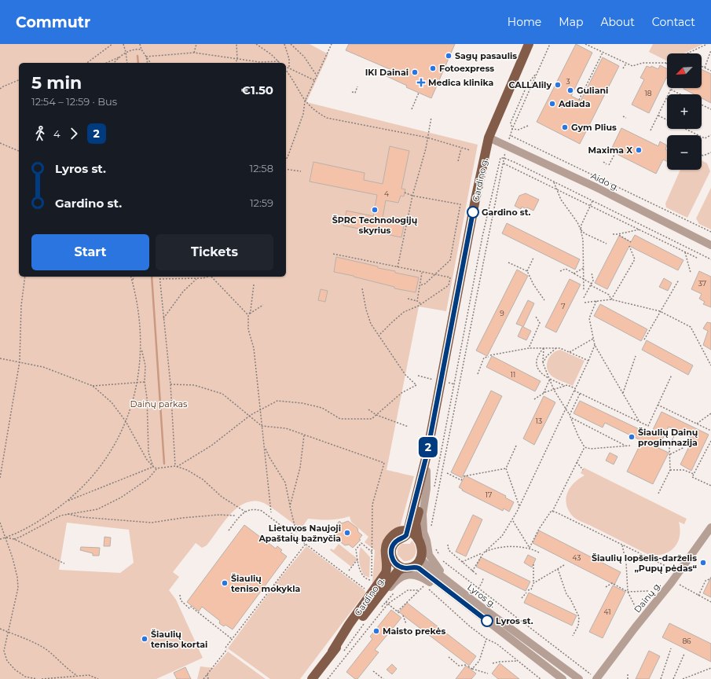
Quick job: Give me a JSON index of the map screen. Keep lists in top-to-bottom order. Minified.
{"streets":{"main road":["Gardino g."],"street":["Aido g.","Lyros g.","Dainų g."]},"crossings":[["Gardino g.","Aido g."],["Gardino g.","Lyros g."]],"parks":["Dainų parkas"],"places":{"other":["Sagų pasaulis","Fotoexpress","IKI Dainai","CALLAlily","Guliani","Adiada","Gym Plius","Maxima X","ŠPRC Technologijų skyrius","Gardino st.","Šiaulių Dainų progimnazija","Lietuvos Naujoji Apaštalų bažnyčia","Šiaulių lopšelis-darželis „Pupų pėdas“","Šiaulių teniso mokykla","Lyros st.","Maisto prekės","Šiaulių teniso kortai"],"health":["Medica klinika"]},"lines":["bus line 2"],"house_numbers":["3","18","4","37","7","9","11","13","17","43","41","86"],"north":"bottom left","page":{"header":"Commutr","nav":["Home","Map","About","Contact"],"on_map":"2","map_buttons":["+","−"],"heading":["5 min","12:54 – 12:59 · Bus","€1.50"],"legs":["4","2"],"list":[{"name":"Lyros st.","value":"12:58"},{"name":"Gardino st.","value":"12:59"}],"buttons":["Start","Tickets"]}}
